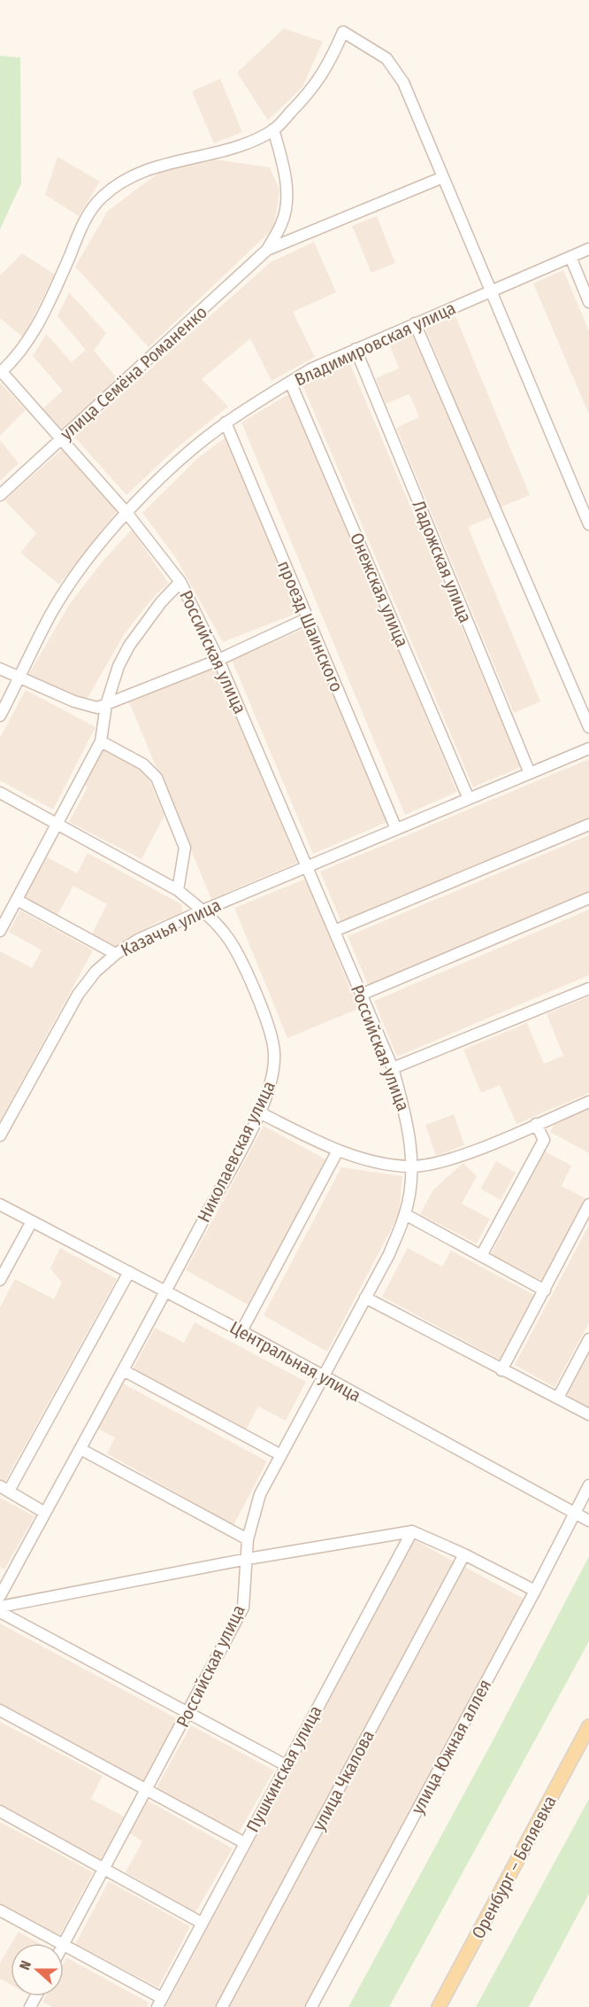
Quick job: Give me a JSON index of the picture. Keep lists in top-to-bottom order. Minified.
{"streets":{"main road":["Оренбург – Беляевка"],"street":["Владимировская улица","улица Семёна Романенко","Ладожская улица","Онежская улица","проезд Шаинского","Российская улица","Казачья улица","Николаевская улица","Центральная улица","улица Южная аллея","Пушкинская улица","улица Чкалова"]},"crossings":[["Владимировская улица","Ладожская улица"],["Владимировская улица","Онежская улица"],["Владимировская улица","проезд Шаинского"],["Владимировская улица","Российская улица"],["улица Семёна Романенко","Российская улица"],["Российская улица","Казачья улица"],["Российская улица","Центральная улица"],["Казачья улица","Николаевская улица"],["Николаевская улица","Центральная улица"],["Центральная улица","улица Южная аллея"]],"north":"left"}
